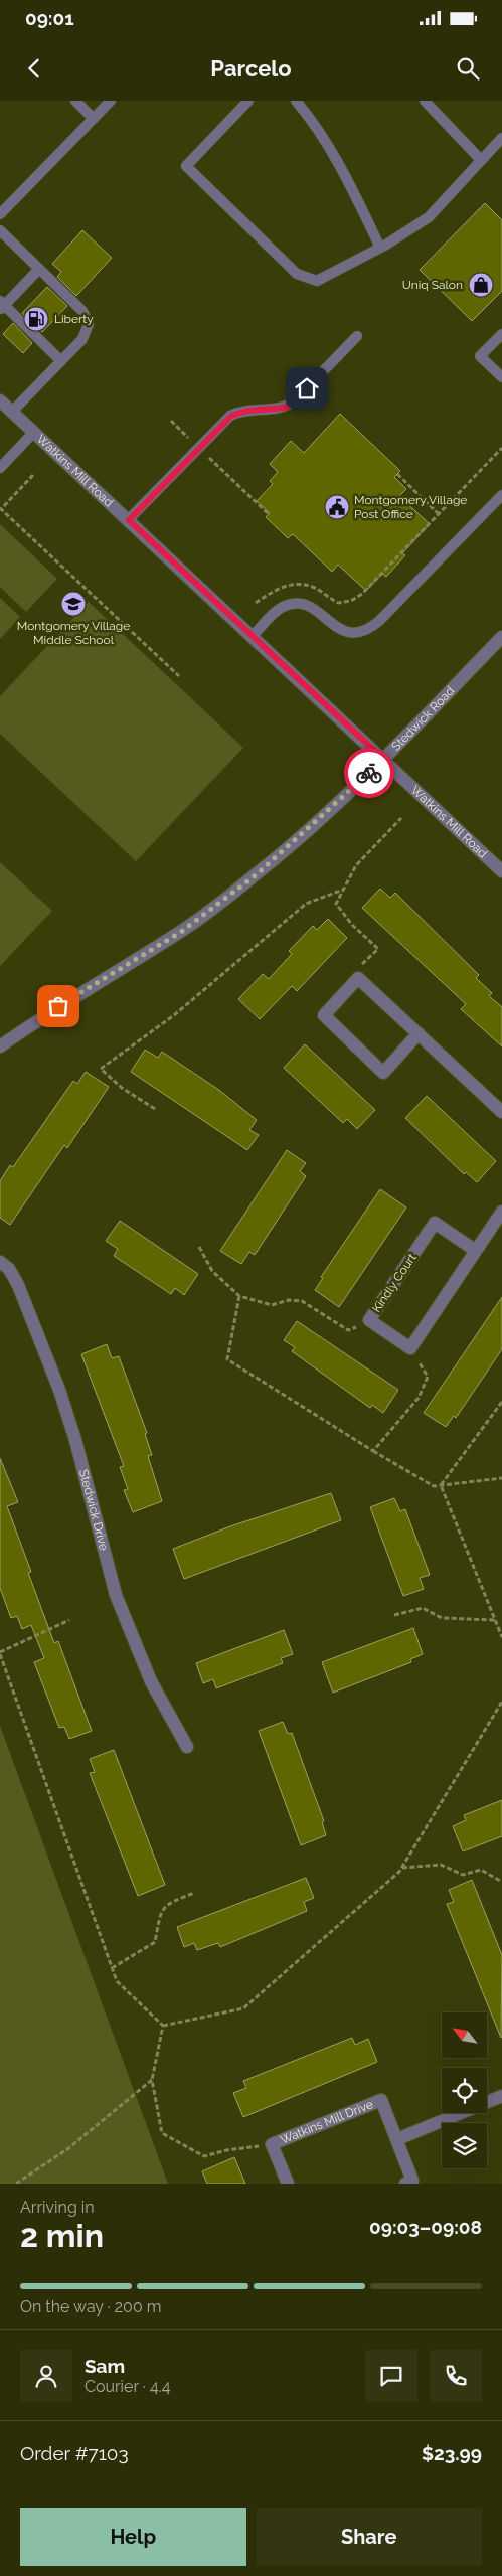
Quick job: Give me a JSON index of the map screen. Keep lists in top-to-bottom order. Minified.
{"streets":{"street":["Watkins Mill Road","Stedwick Road","Kindly Court","Stedwick Drive","Watkins Mill Drive"]},"crossings":[["Watkins Mill Road","Stedwick Road"]],"places":{"shop":["Uniq Salon"],"fuel station":["Liberty"],"public building":["Montgomery Village Post Office"],"school or university":["Montgomery Village Middle School"]},"north":"top left","page":{"status":"09:01","header":"Parcelo","heading":["2 min","Arriving in","09:03–09:08"],"panel":["Sam","Courier · 4.4","Order #7103","$23.99"],"bar":"On the way · 200 m","buttons":["Help","Share"]}}
